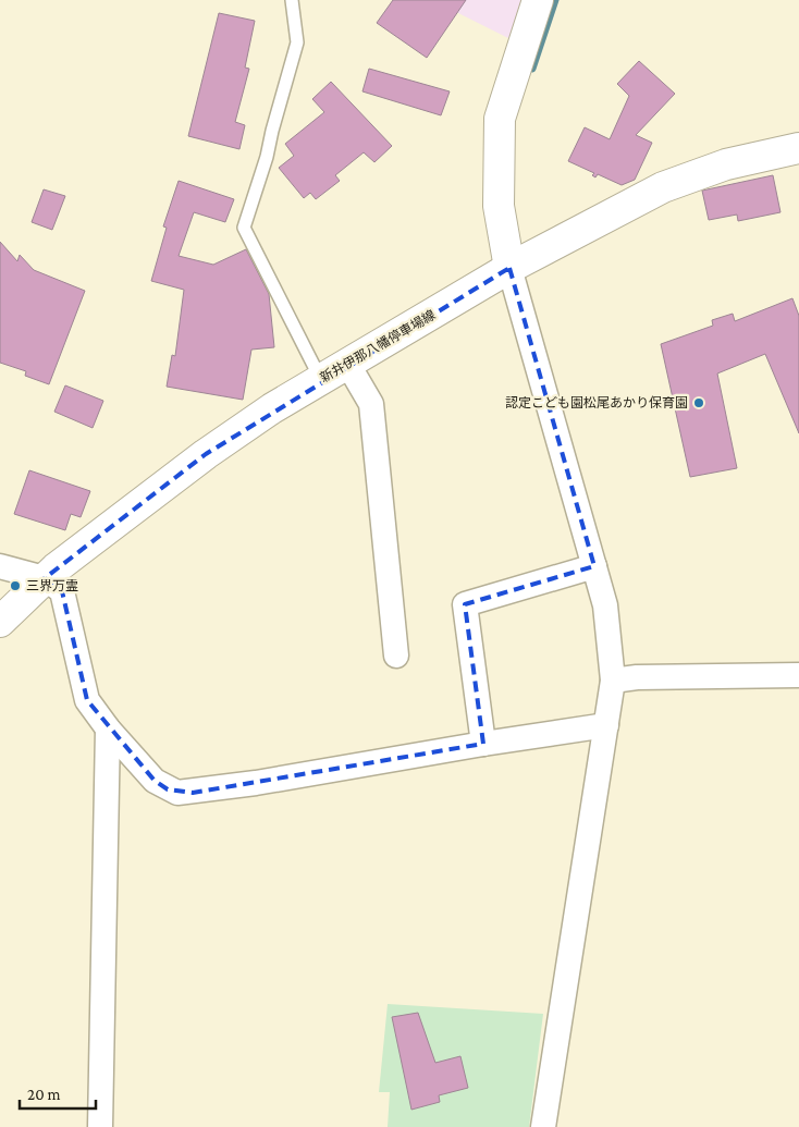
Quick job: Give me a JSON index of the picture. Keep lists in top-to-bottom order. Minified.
{"streets":{"main road":["新井伊那八幡停車場線"]},"places":["認定こども園松尾あかり保育園","三界万霊"],"scale_bar":"20 m"}
